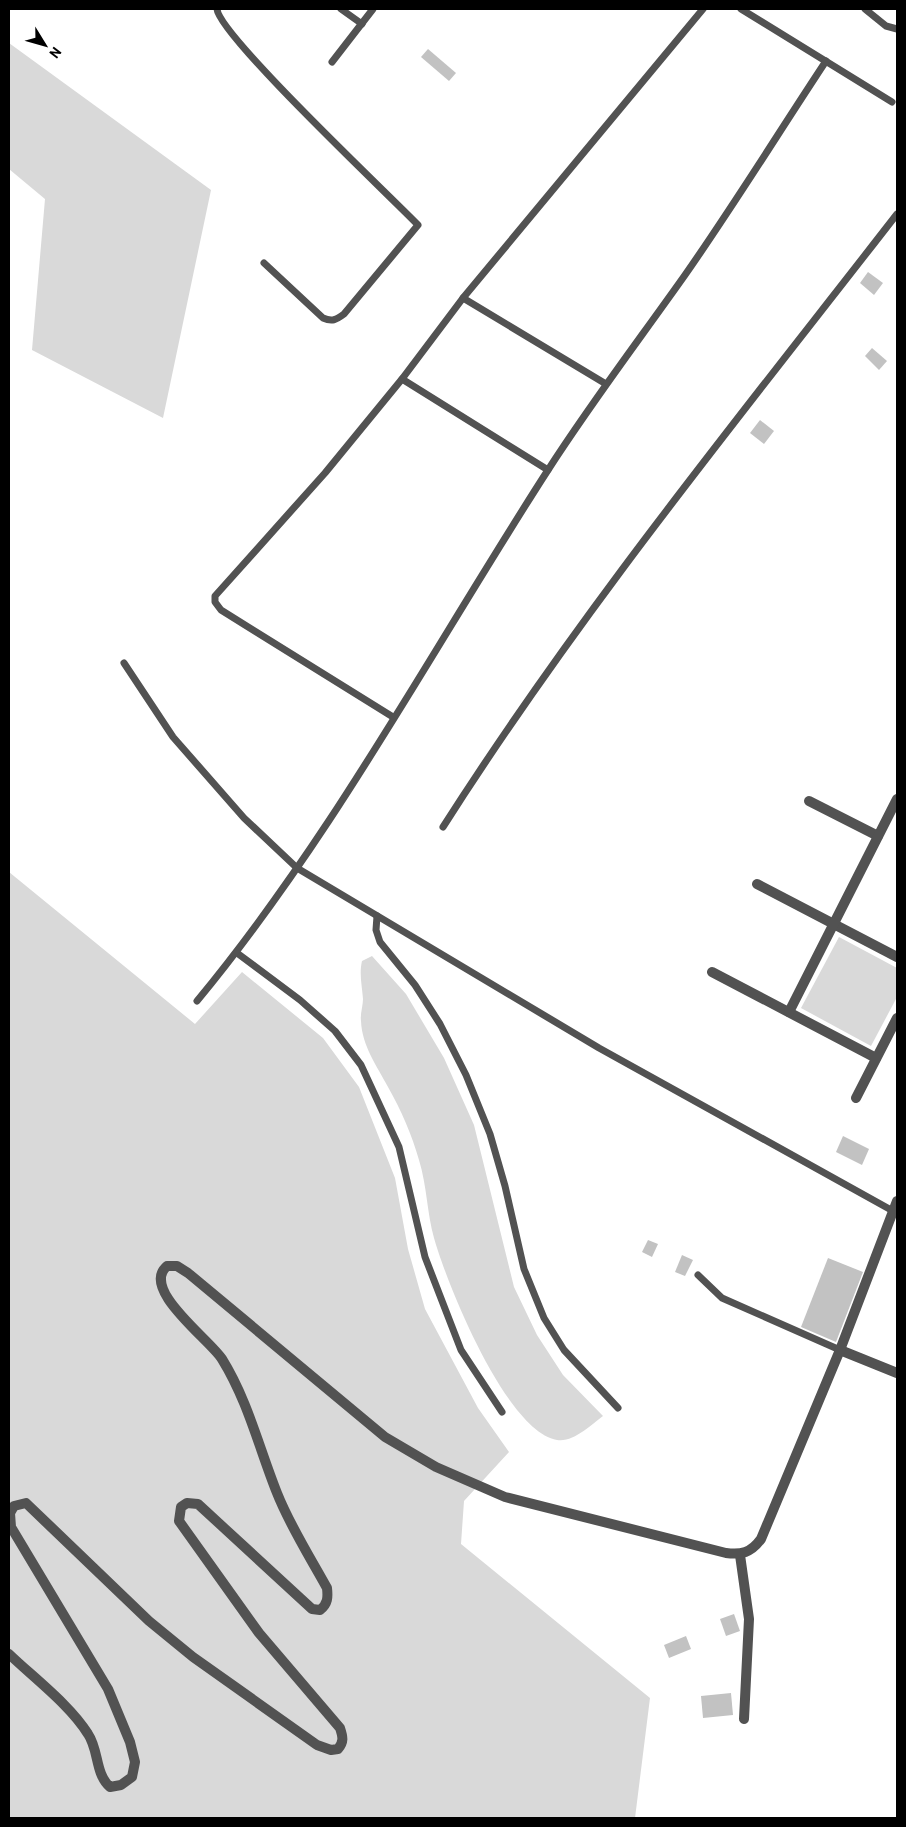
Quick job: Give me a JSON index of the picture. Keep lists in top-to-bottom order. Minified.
{"north":"bottom right"}
